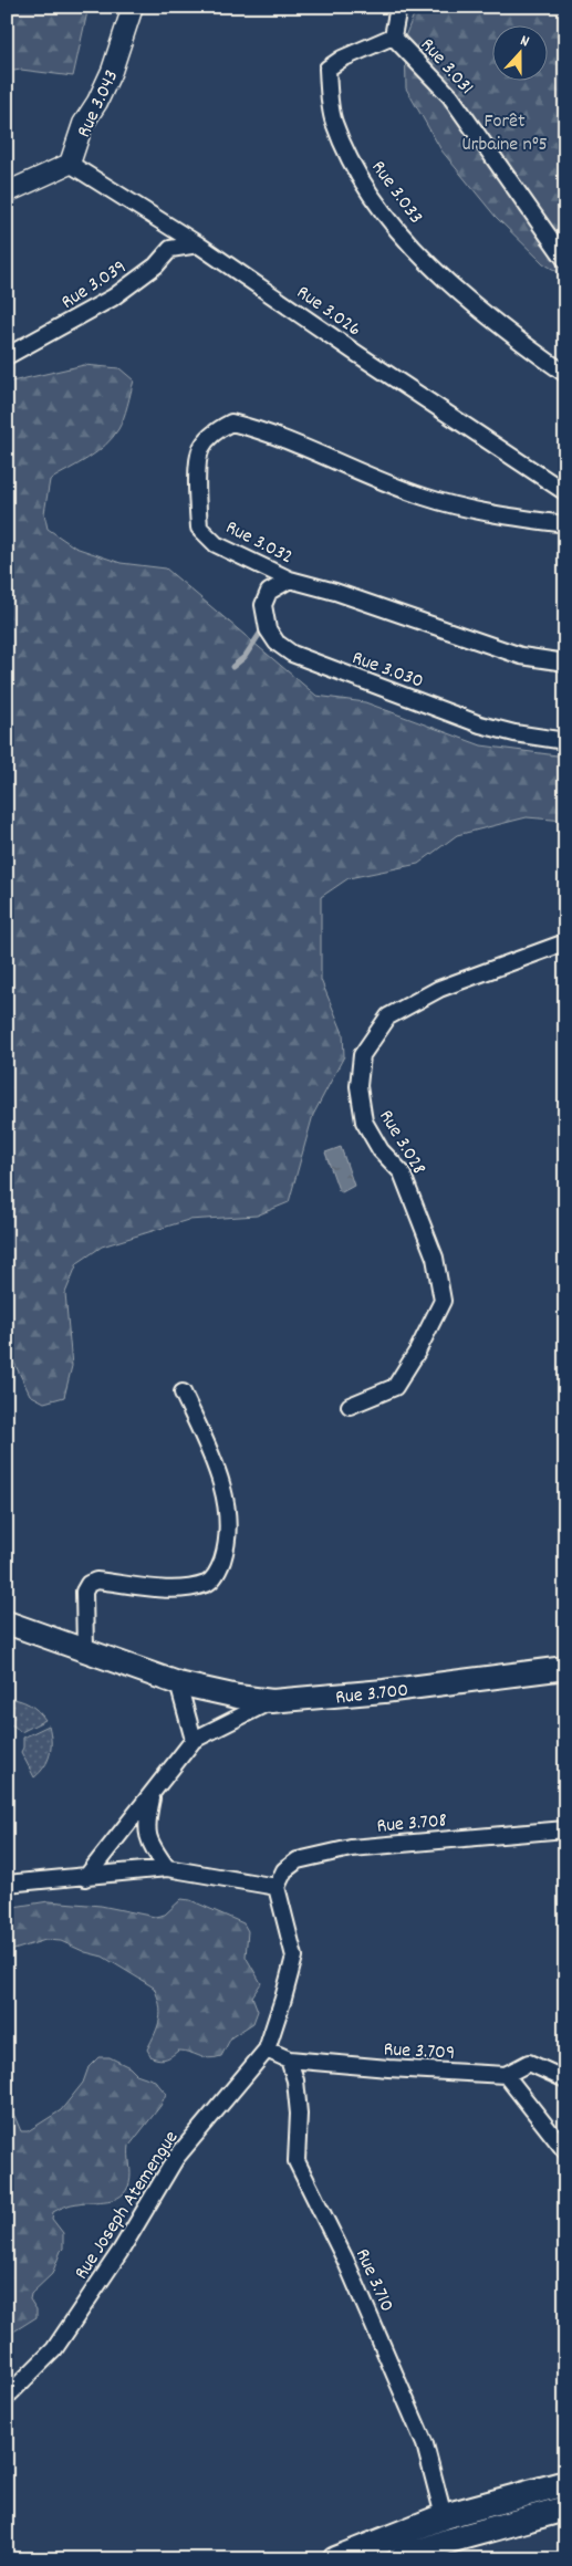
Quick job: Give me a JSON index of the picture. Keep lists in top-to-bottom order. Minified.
{"streets":{"main road":["Rue 3.700"],"street":["Rue 3.031","Rue 3.043","Rue 3.033","Rue 3.039","Rue 3.026","Rue 3.032","Rue 3.030","Rue 3.028","Rue 3.708","Rue 3.709","Rue Joseph Atemengue","Rue 3.710"]},"crossings":[["Rue 3.031","Rue 3.033"],["Rue 3.043","Rue 3.026"],["Rue 3.039","Rue 3.026"],["Rue 3.032","Rue 3.030"],["Rue 3.708","Rue Joseph Atemengue"],["Rue 3.709","Rue Joseph Atemengue"],["Rue 3.709","Rue 3.710"]],"parks":["Forêt Urbaine n°5"],"north":"top"}
